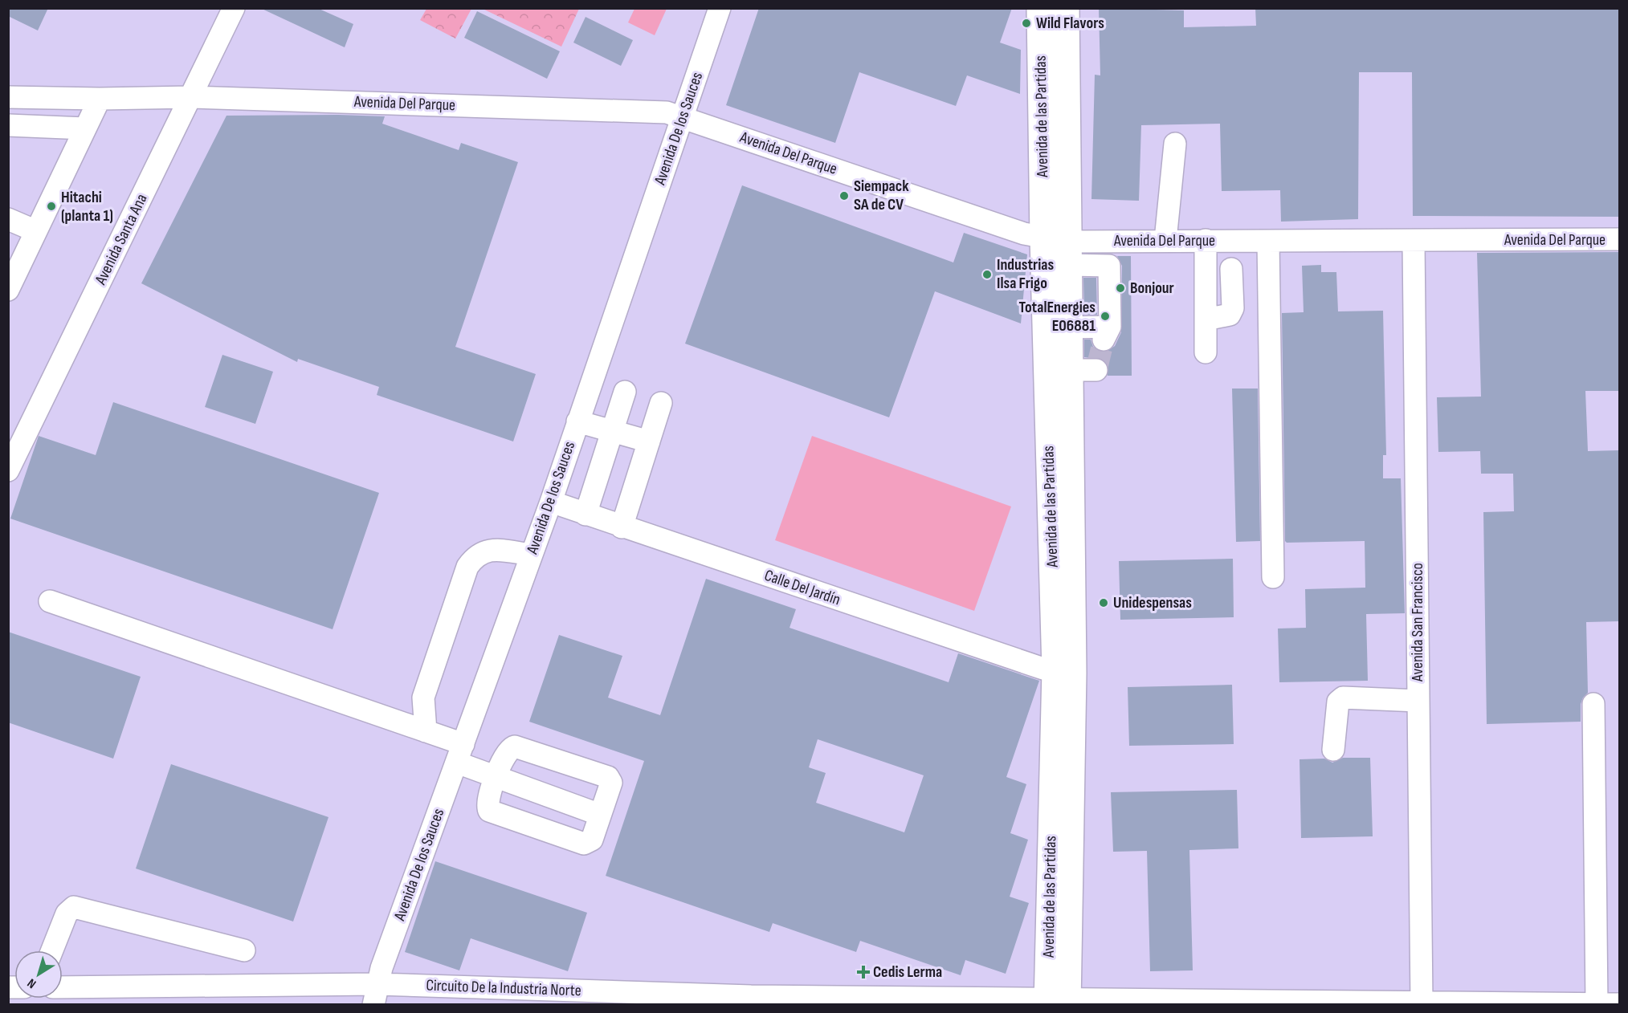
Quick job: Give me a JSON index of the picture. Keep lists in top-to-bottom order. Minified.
{"streets":{"main road":["Avenida de las Partidas"],"street":["Avenida Del Parque","Avenida De los Sauces","Avenida Santa Ana","Calle Del Jardín","Avenida San Francisco","Circuito De la Industria Norte"]},"crossings":[["Avenida Del Parque","Avenida de las Partidas"],["Avenida Del Parque","Avenida De los Sauces"],["Avenida Del Parque","Avenida Santa Ana"],["Avenida Del Parque","Avenida San Francisco"],["Avenida de las Partidas","Calle Del Jardín"],["Avenida de las Partidas","Circuito De la Industria Norte"],["Avenida De los Sauces","Calle Del Jardín"],["Avenida De los Sauces","Circuito De la Industria Norte"],["Avenida San Francisco","Circuito De la Industria Norte"]],"places":{"other":["Wild Flavors","Siempack SA de CV","Hitachi (planta 1)","Industrias Ilsa Frigo","Bonjour","TotalEnergies E06881","Unidespensas"],"health":["Cedis Lerma"]},"north":"bottom left"}
